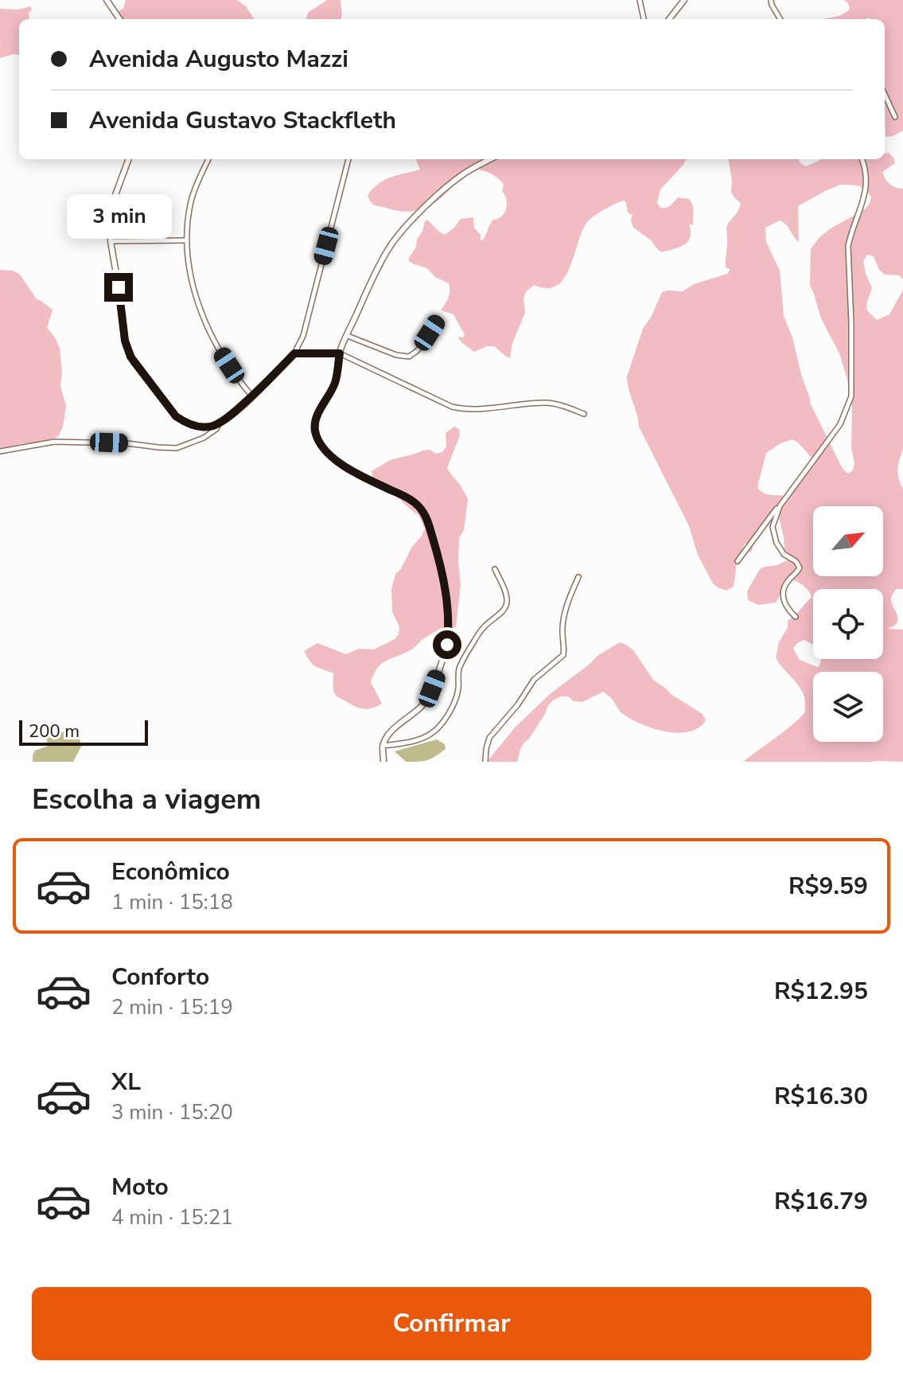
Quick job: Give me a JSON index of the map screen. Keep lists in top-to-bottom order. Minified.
{"scale_bar":"200 m","north":"top right","page":{"banner":["Avenida Augusto Mazzi","Avenida Gustavo Stackfleth"],"bubble":"3 min","scale":"200 m","heading":"Escolha a viagem","list":[{"name":"Econômico","note":"1 min · 15:18","value":"R$9.59"},{"name":"Conforto","note":"2 min · 15:19","value":"R$12.95"},{"name":"XL","note":"3 min · 15:20","value":"R$16.30"},{"name":"Moto","note":"4 min · 15:21","value":"R$16.79"}],"buttons":"Confirmar"}}
